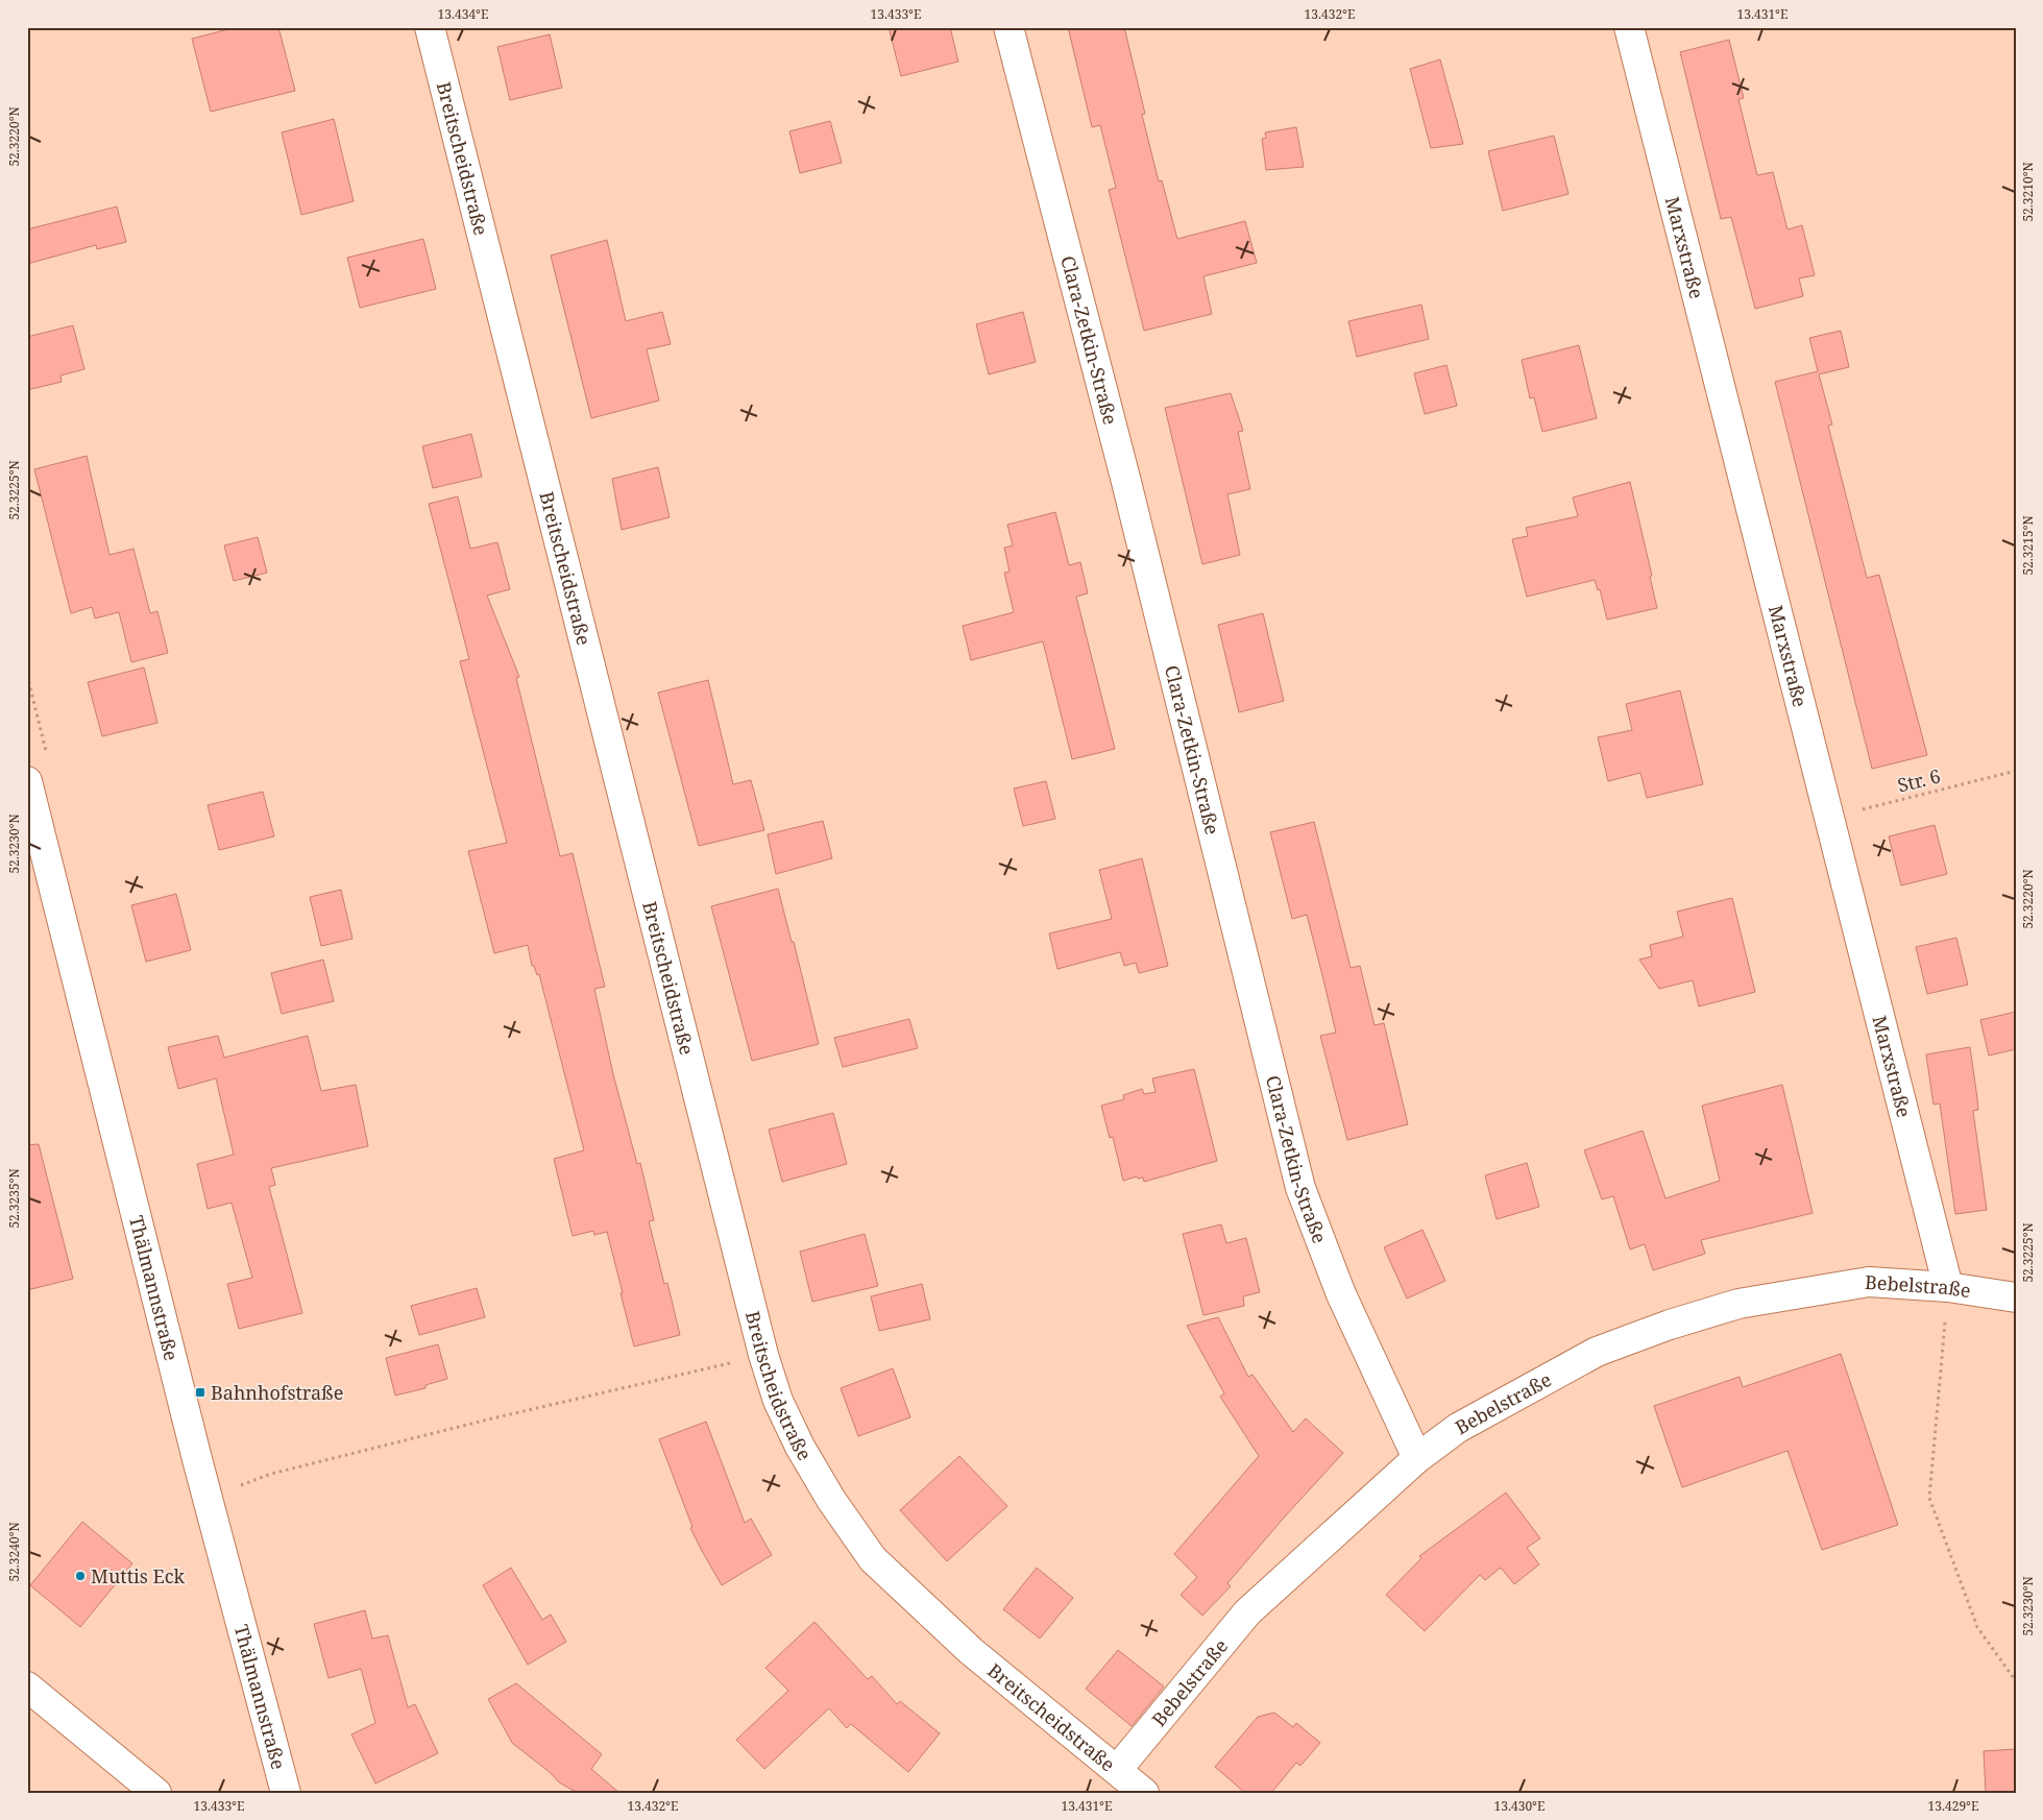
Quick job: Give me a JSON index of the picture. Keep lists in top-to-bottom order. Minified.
{"streets":{"street":["Breitscheidstraße","Marxstraße","Clara-Zetkin-Straße","Thälmannstraße","Bebelstraße"],"path":["Str. 6"]},"crossings":[["Breitscheidstraße","Bebelstraße"],["Marxstraße","Str. 6"],["Marxstraße","Bebelstraße"],["Clara-Zetkin-Straße","Bebelstraße"]],"places":{"transit":["Bahnhofstraße"],"other":["Muttis Eck"]},"coordinates":["13.434°E","13.433°E","13.432°E","13.431°E","52.3220°N","52.3210°N","52.3225°N","52.3215°N","52.3230°N","52.3235°N","52.3240°N","13.430°E","13.429°E"]}
